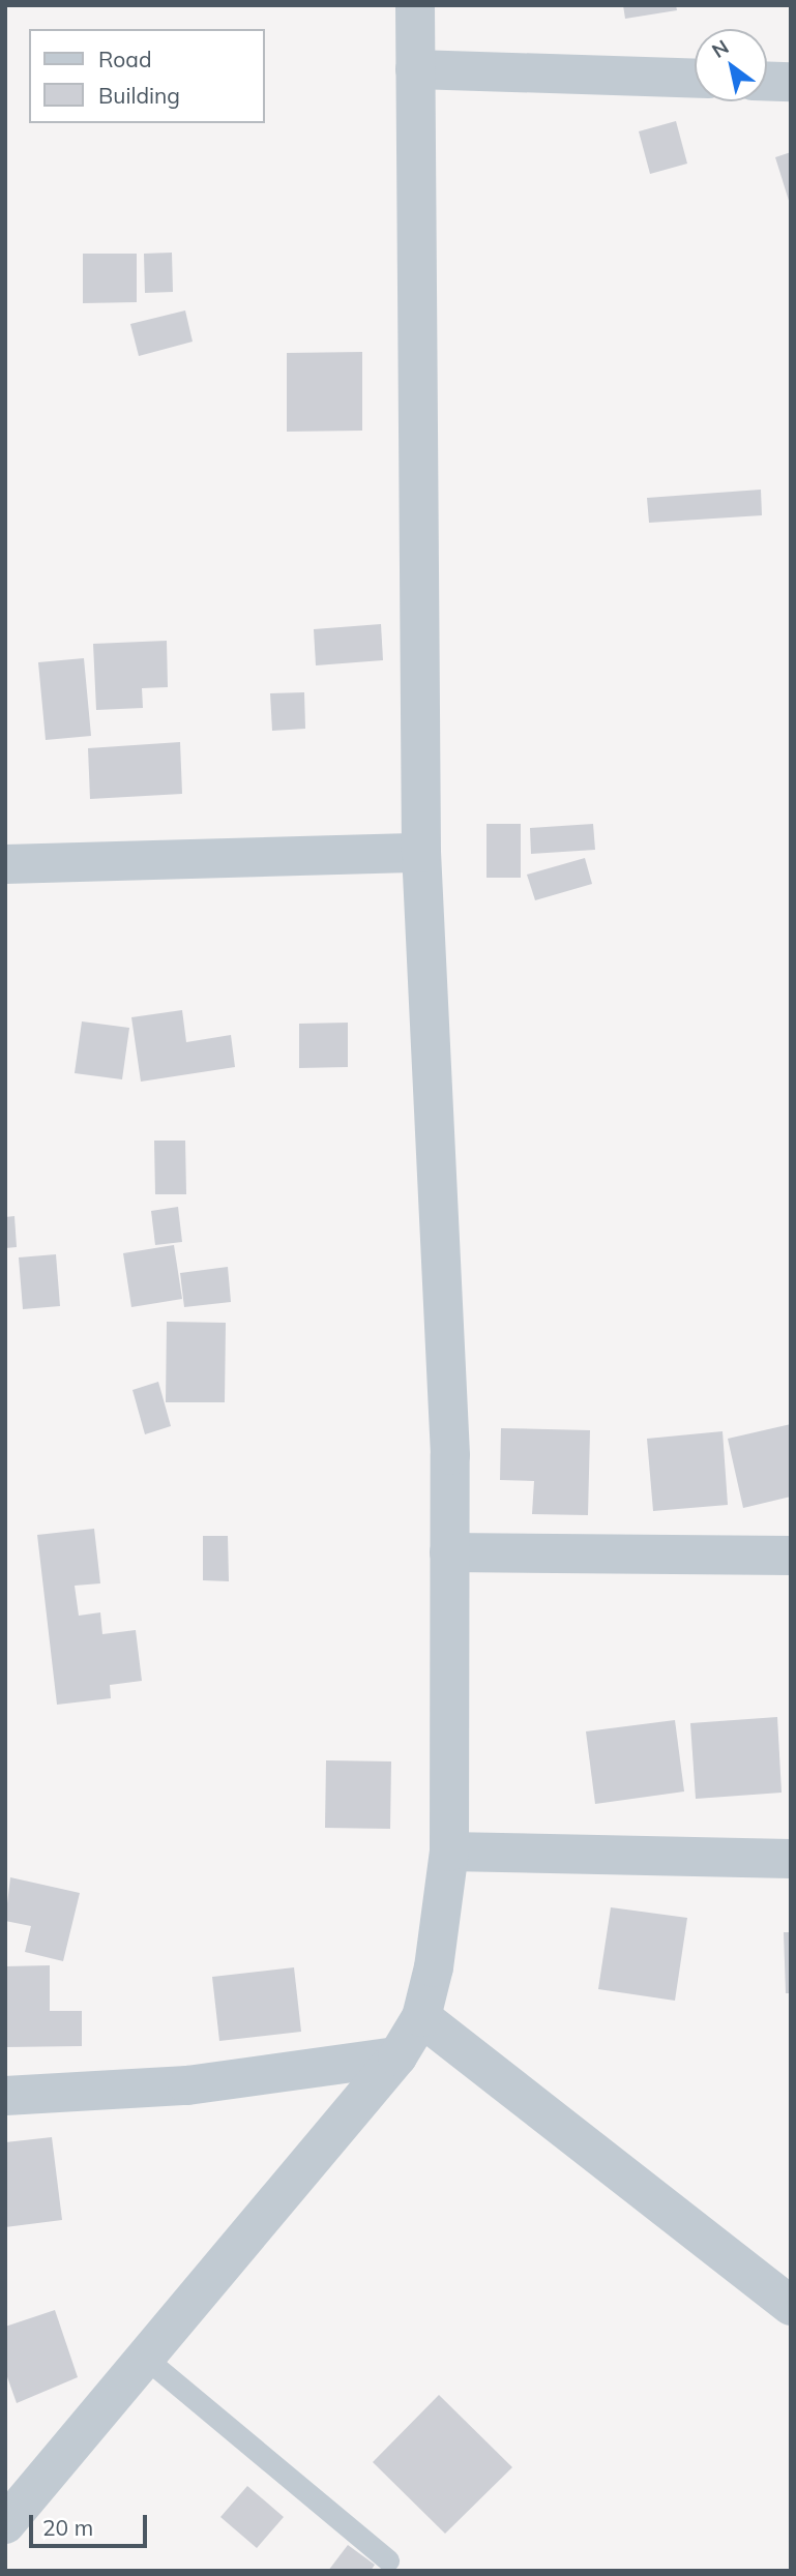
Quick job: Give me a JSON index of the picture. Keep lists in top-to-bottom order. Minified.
{"legend":["Road","Building"],"scale_bar":"20 m","north":"top left"}
